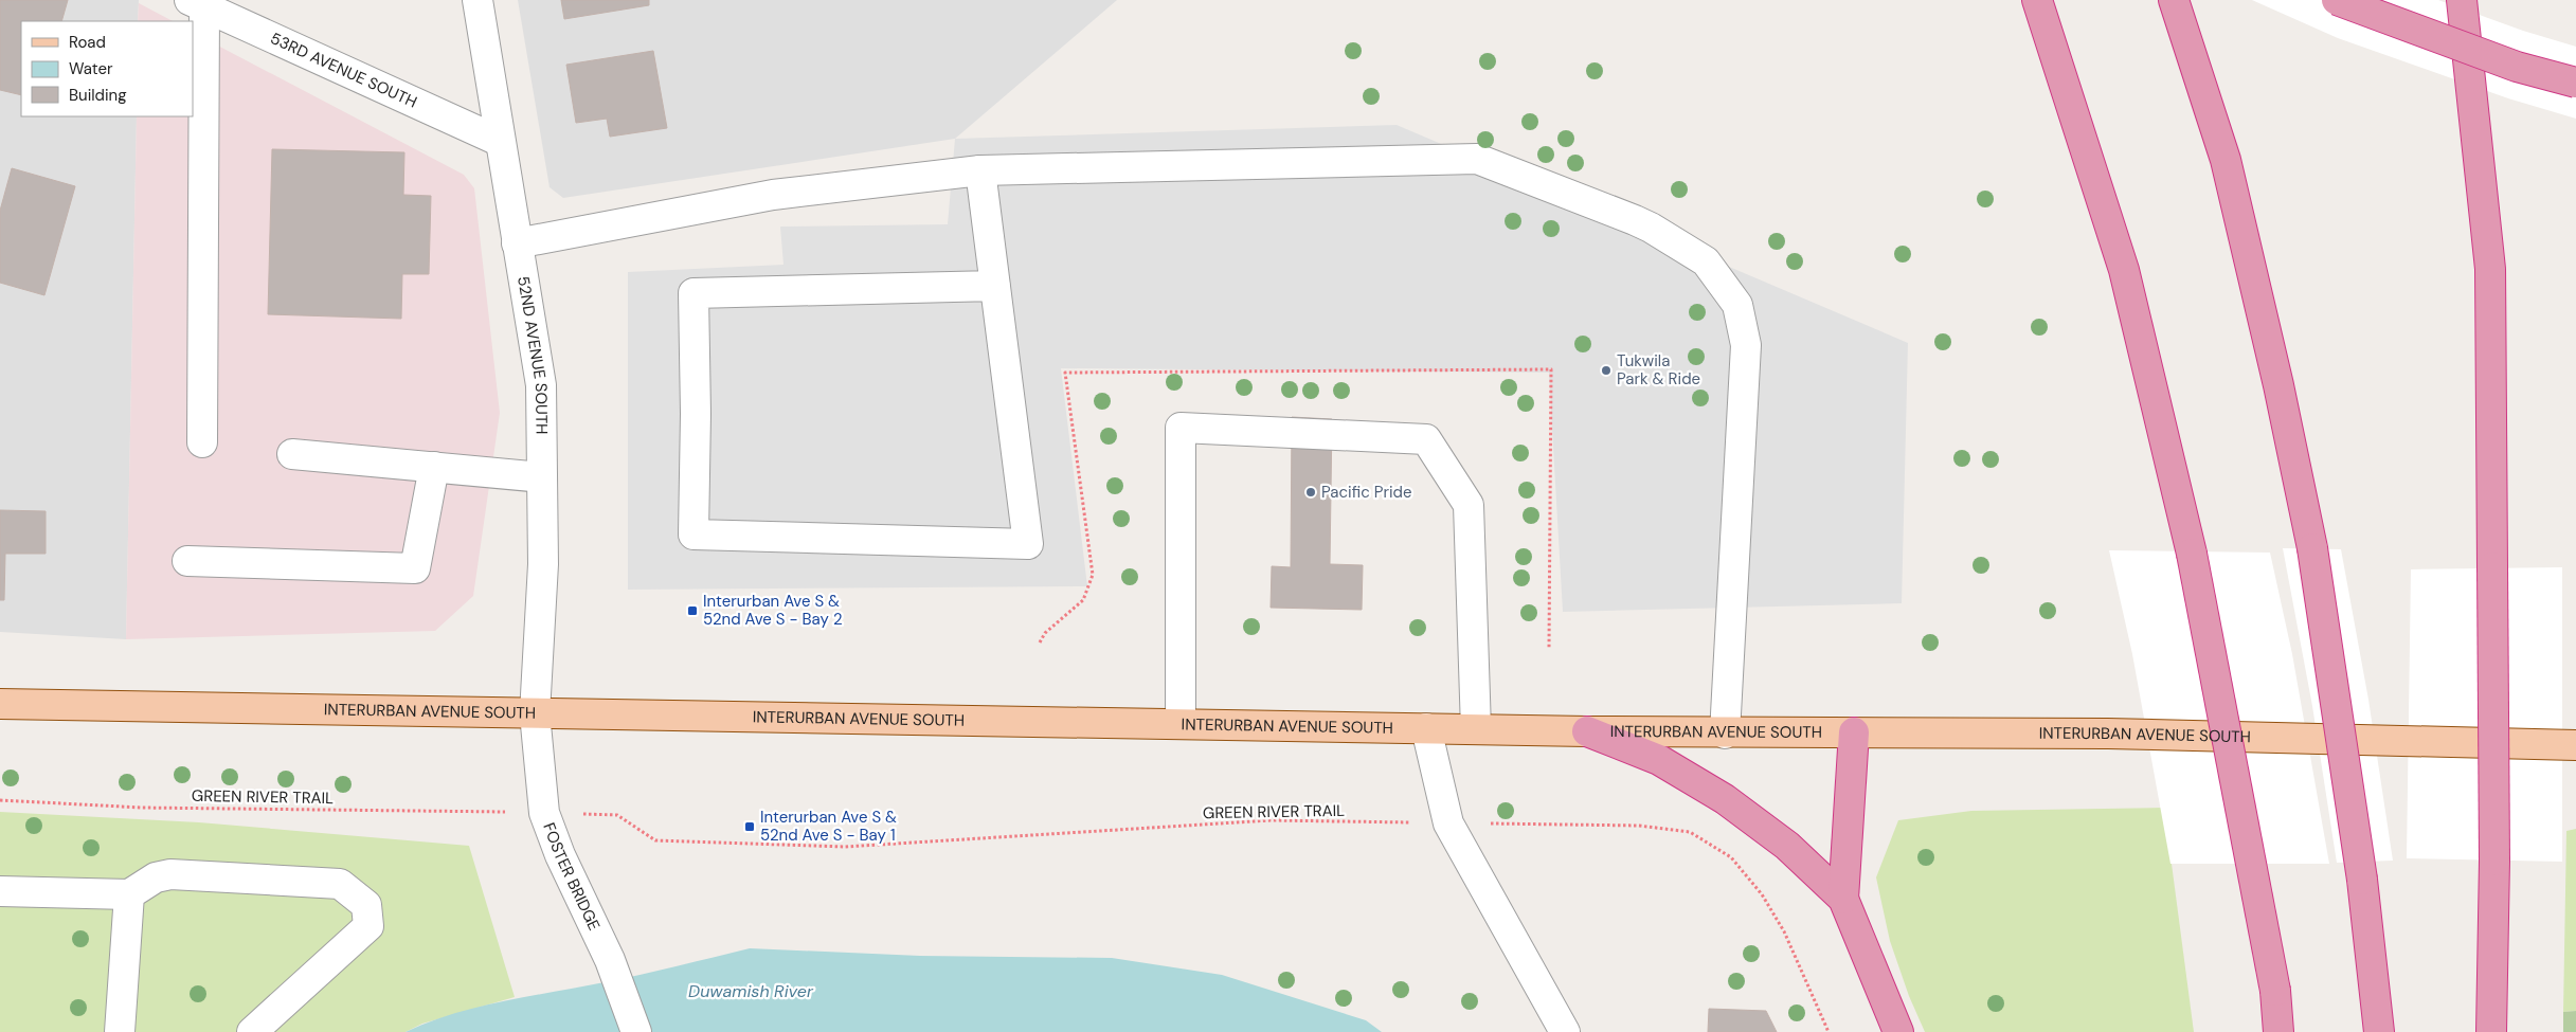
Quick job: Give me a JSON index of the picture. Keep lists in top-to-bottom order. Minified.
{"streets":{"main road":["INTERURBAN AVENUE SOUTH"],"street":["53RD AVENUE SOUTH","52ND AVENUE SOUTH","FOSTER BRIDGE"],"path":["GREEN RIVER TRAIL"]},"crossings":[["53RD AVENUE SOUTH","52ND AVENUE SOUTH"],["52ND AVENUE SOUTH","INTERURBAN AVENUE SOUTH"],["52ND AVENUE SOUTH","FOSTER BRIDGE"],["INTERURBAN AVENUE SOUTH","FOSTER BRIDGE"]],"water":["Duwamish River"],"places":{"other":["Tukwila Park & Ride","Pacific Pride"],"transit":["Interurban Ave S & 52nd Ave S - Bay 2","Interurban Ave S & 52nd Ave S - Bay 1"]},"legend":["Road","Water","Building"]}
